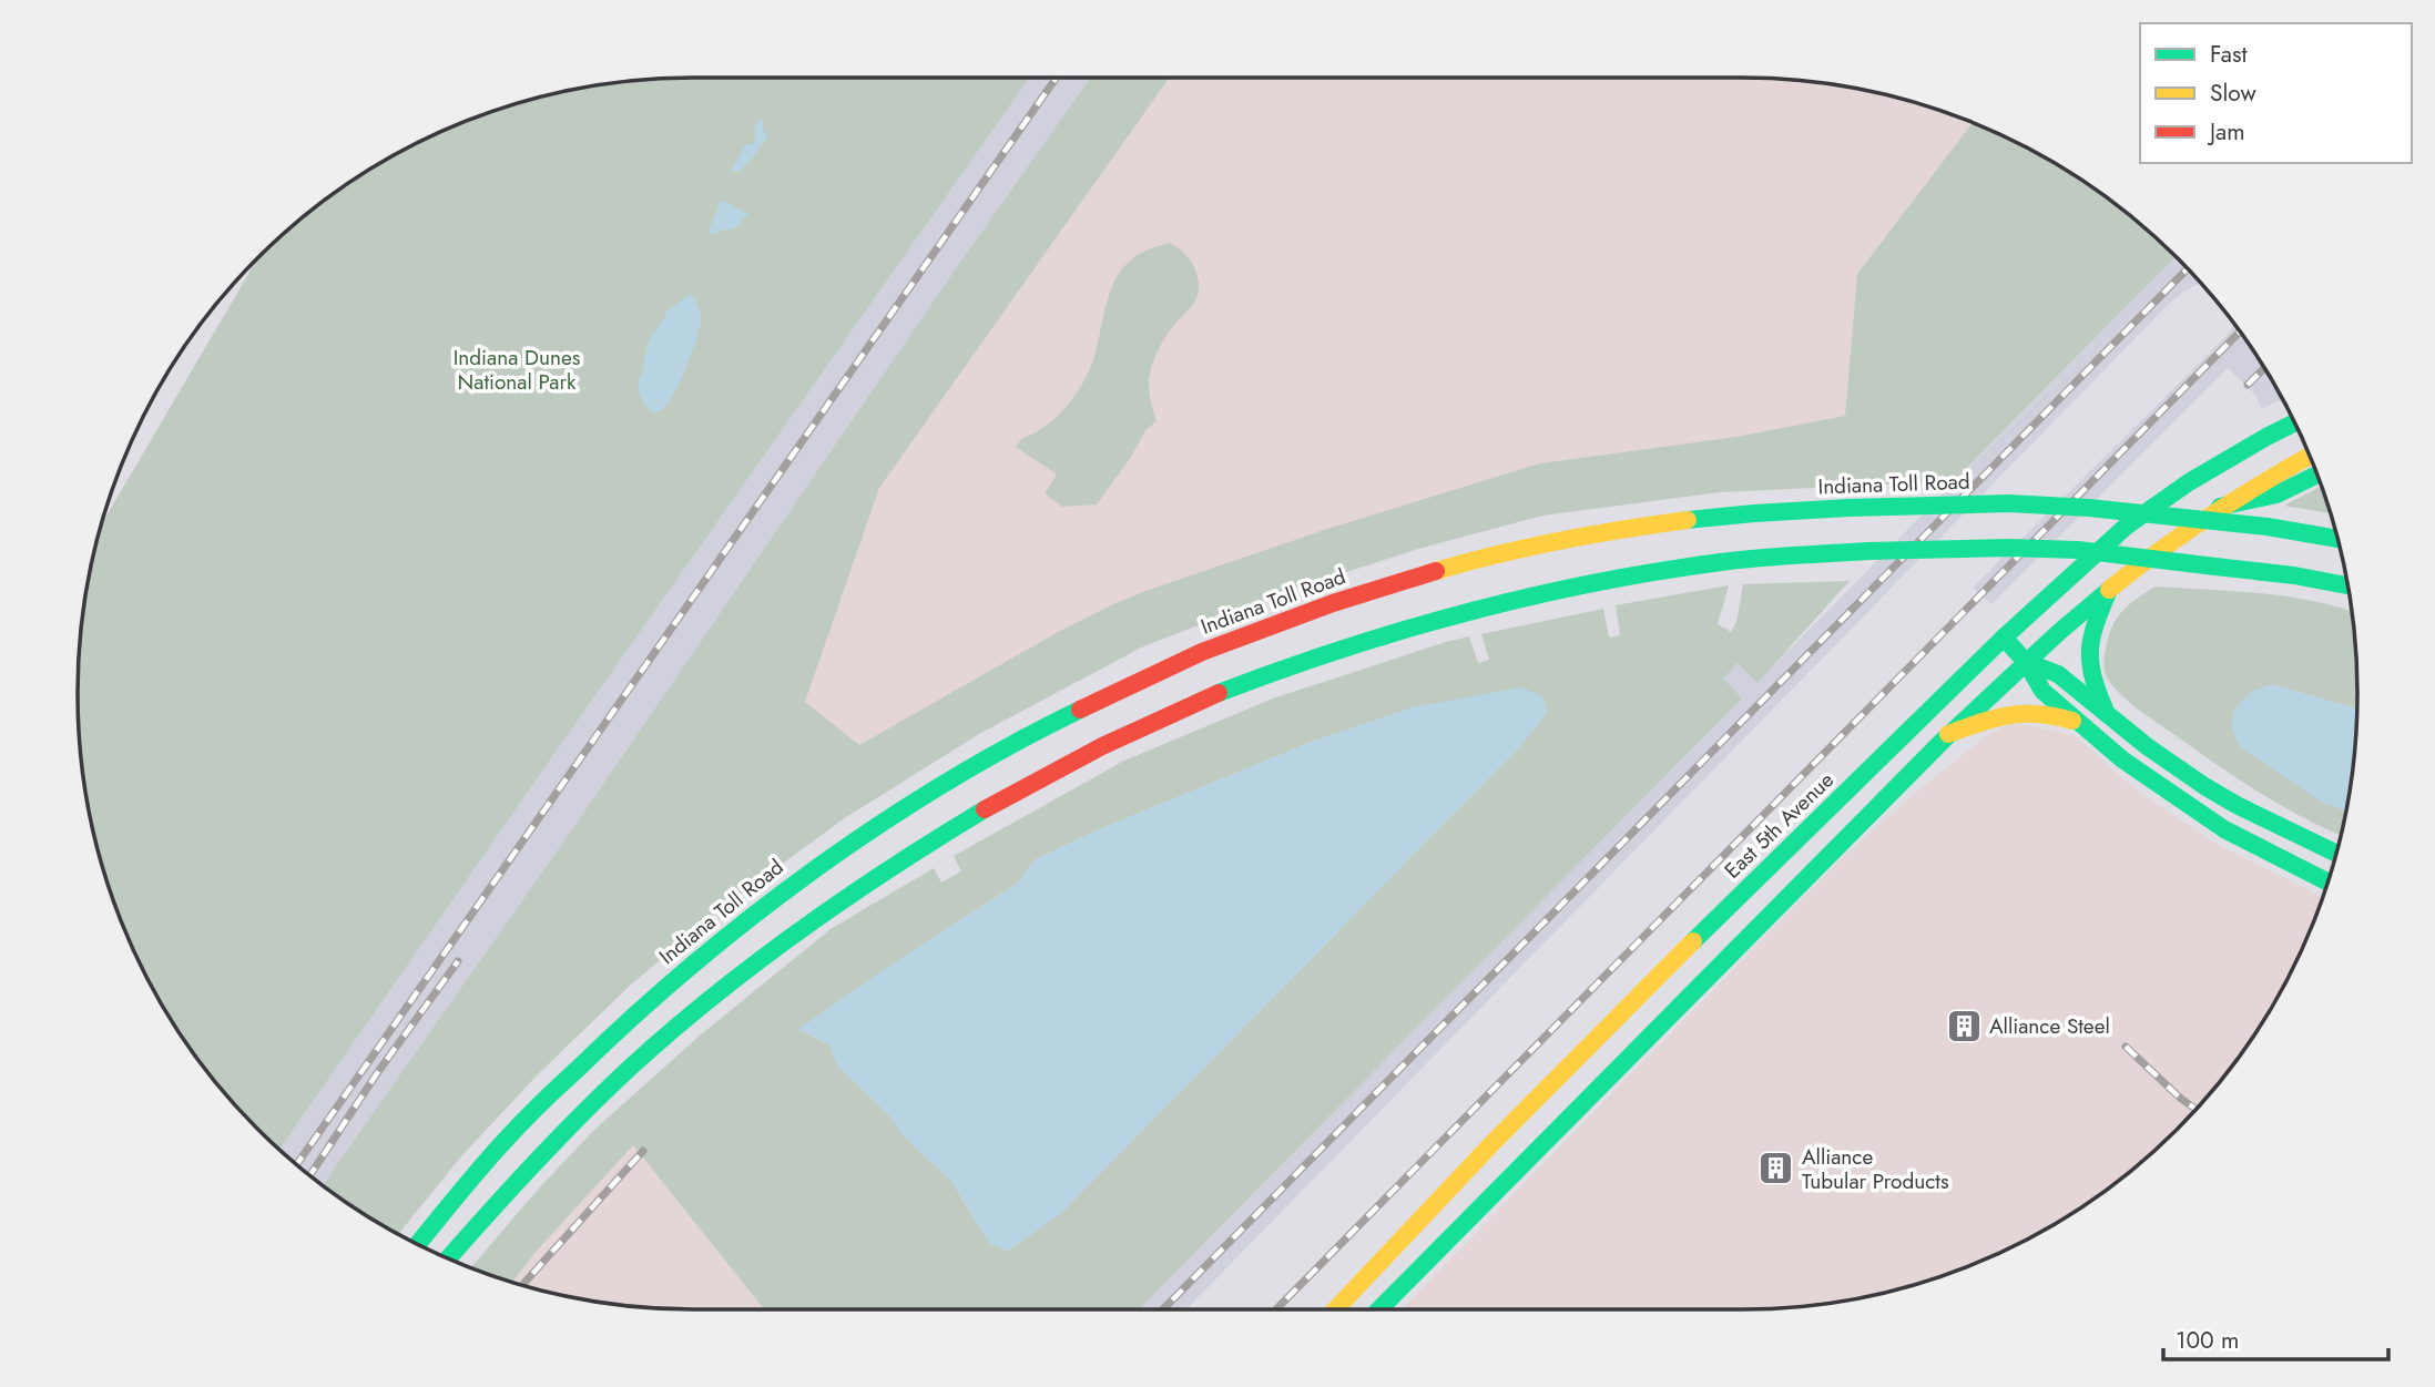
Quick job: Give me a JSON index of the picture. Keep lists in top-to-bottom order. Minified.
{"streets":{"main road":["Indiana Toll Road","East 5th Avenue"]},"parks":["Indiana Dunes National Park"],"places":{"building":["Alliance Steel","Alliance Tubular Products"]},"legend":["Fast","Slow","Jam"],"scale_bar":"100 m"}
